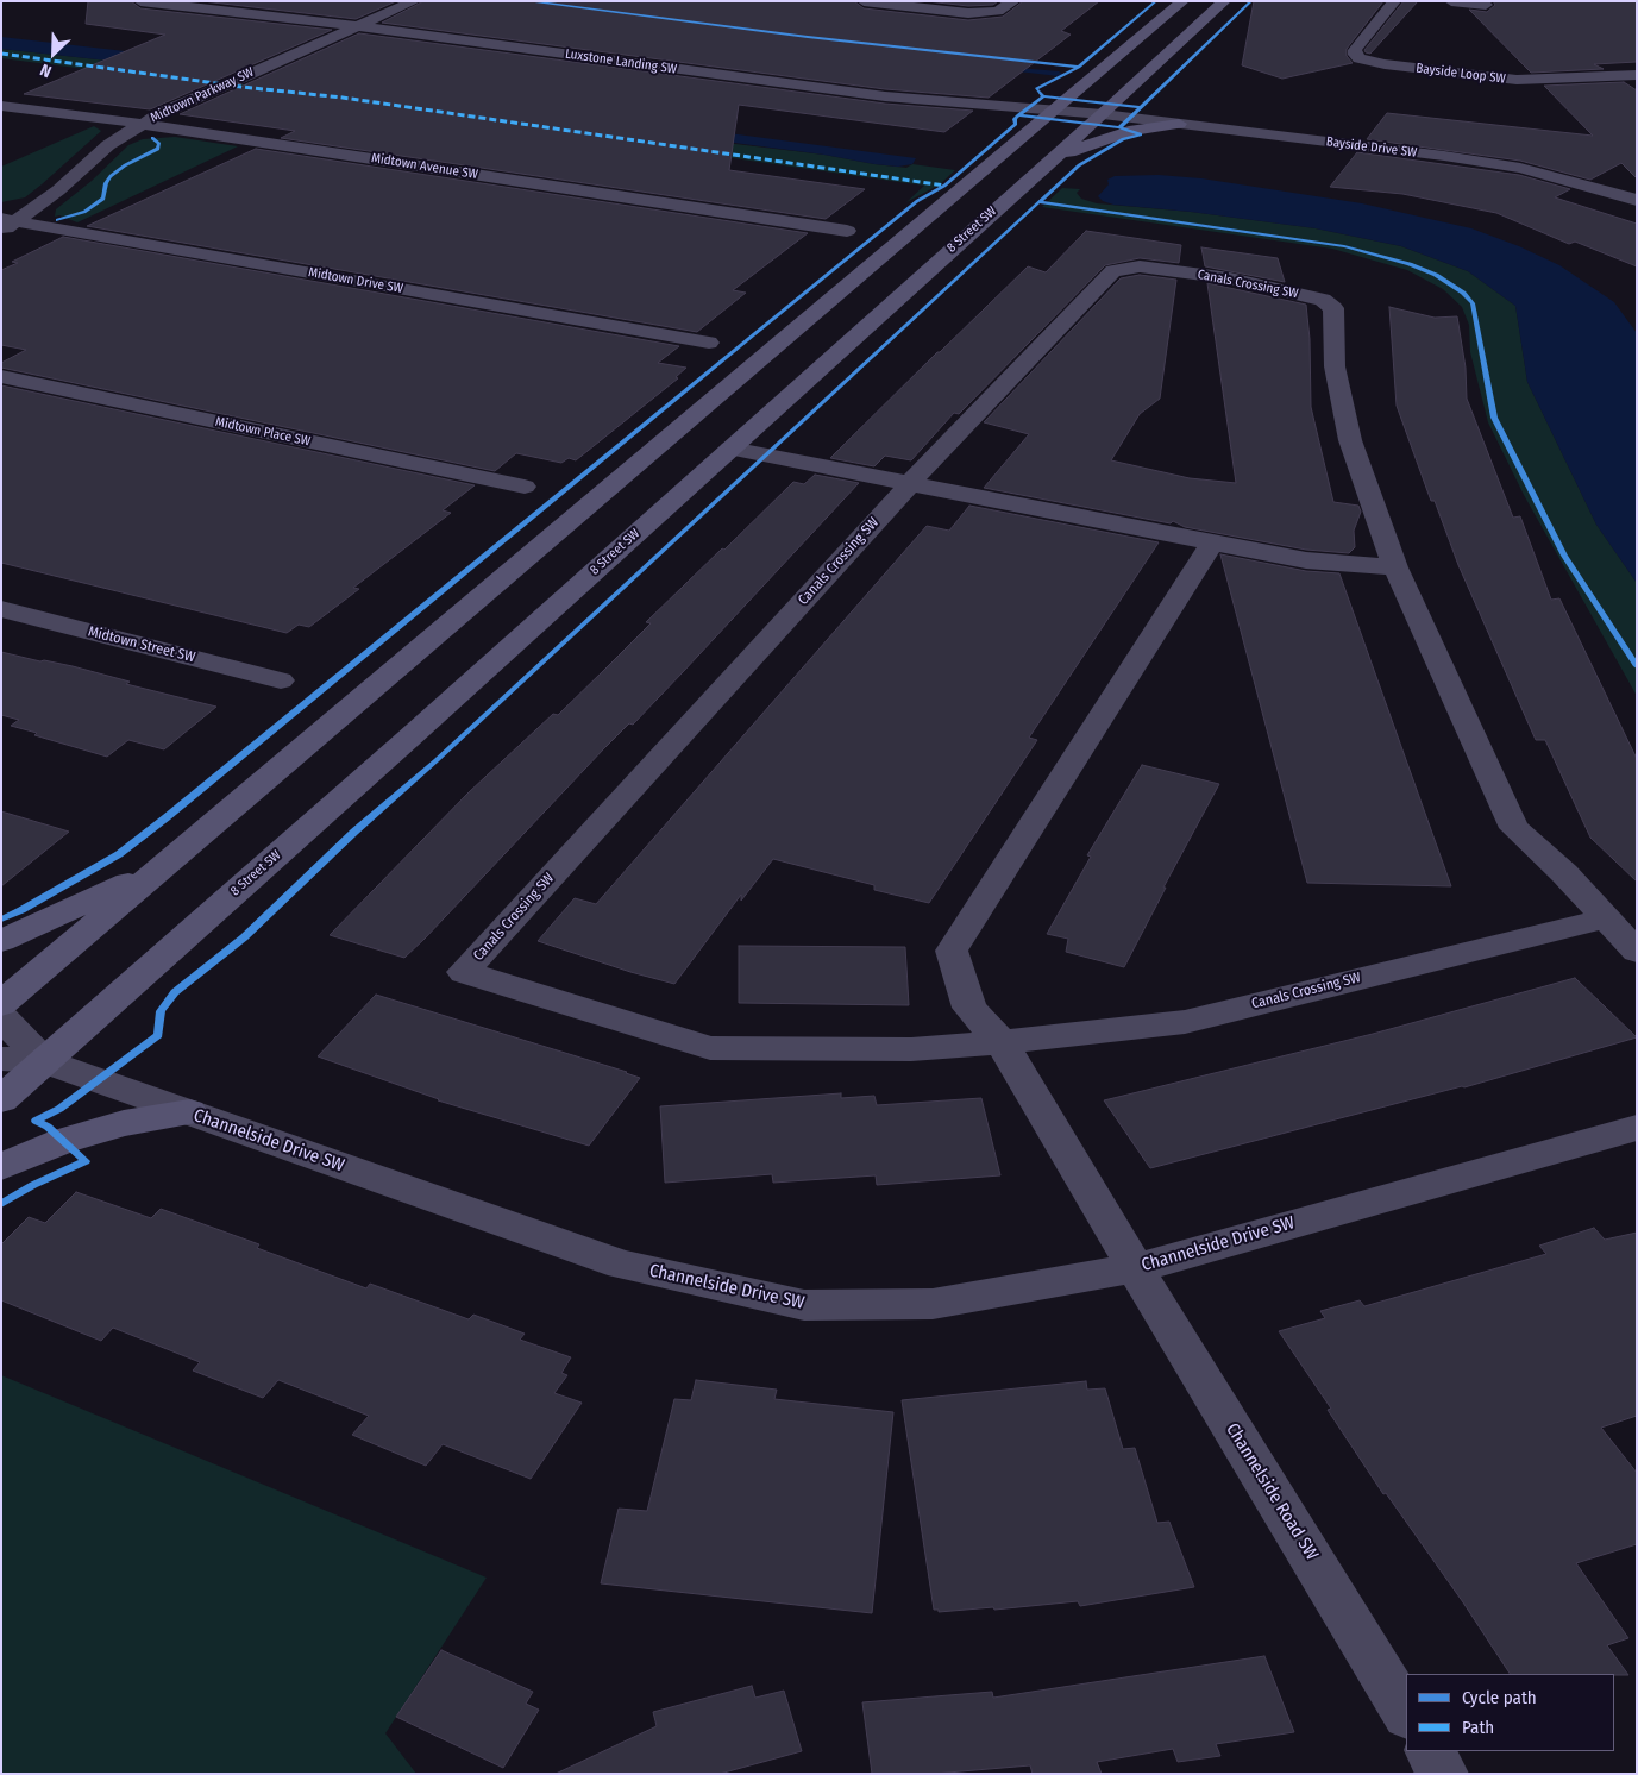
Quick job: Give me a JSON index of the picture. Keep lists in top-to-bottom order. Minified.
{"streets":{"main road":["8 Street SW"],"street":["Luxstone Landing SW","Bayside Loop SW","Midtown Parkway SW","Bayside Drive SW","Midtown Avenue SW","Midtown Drive SW","Canals Crossing SW","Midtown Place SW","Midtown Street SW","Channelside Drive SW","Channelside Road SW"]},"crossings":[["Luxstone Landing SW","Midtown Parkway SW"],["Luxstone Landing SW","Bayside Drive SW"],["Luxstone Landing SW","8 Street SW"],["Midtown Parkway SW","Midtown Avenue SW"],["Midtown Parkway SW","Midtown Drive SW"],["Bayside Drive SW","8 Street SW"],["8 Street SW","Channelside Drive SW"],["Channelside Drive SW","Channelside Road SW"]],"legend":["Cycle path","Path"],"north":"bottom left"}
